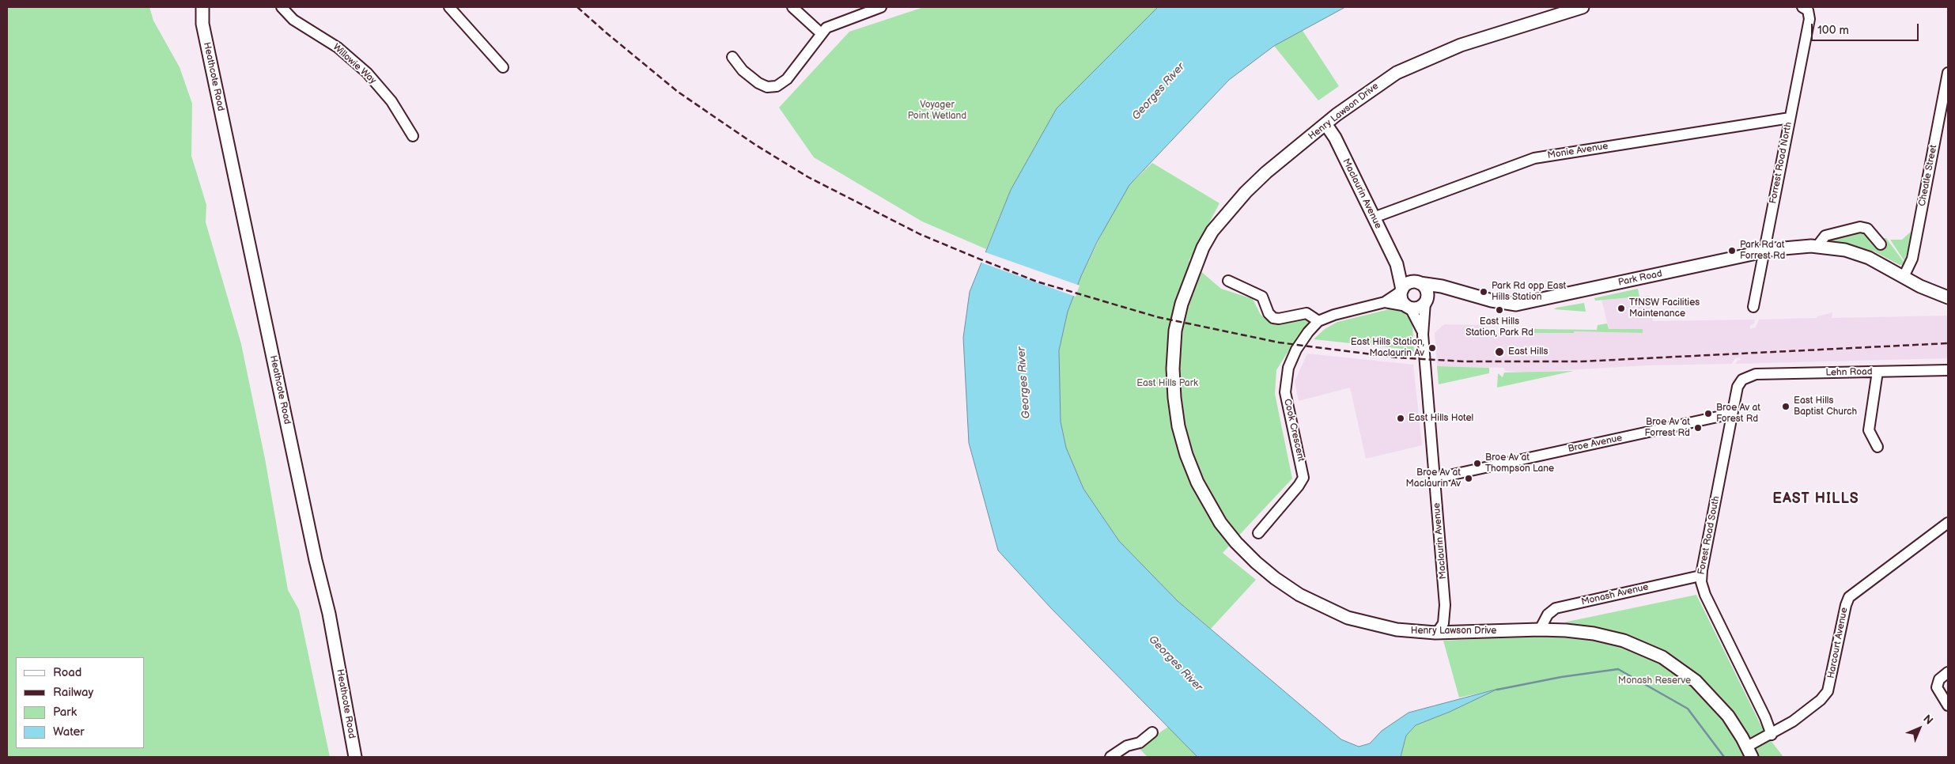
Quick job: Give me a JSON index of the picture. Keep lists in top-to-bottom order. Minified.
{"streets":{"main road":["Heathcote Road","Henry Lawson Drive","Maclaurin Avenue","Park Road"],"street":["Willowie Way","Monie Avenue","Forrest Road North","Cheatle Street","Lehn Road","Cook Crescent","Broe Avenue","Forest Road South","Monash Avenue","Harcourt Avenue"]},"crossings":[["Henry Lawson Drive","Maclaurin Avenue"],["Henry Lawson Drive","Monash Avenue"],["Henry Lawson Drive","Harcourt Avenue"],["Monie Avenue","Forrest Road North"],["Monie Avenue","Maclaurin Avenue"],["Forrest Road North","Park Road"],["Cheatle Street","Park Road"],["Maclaurin Avenue","Park Road"],["Maclaurin Avenue","Broe Avenue"],["Lehn Road","Forest Road South"],["Broe Avenue","Forest Road South"],["Forest Road South","Monash Avenue"],["Forest Road South","Harcourt Avenue"]],"districts":["EAST HILLS"],"water":["Georges River"],"parks":["Voyager Point Wetland","East Hills Park","Monash Reserve"],"places":["Park Rd at Forrest Rd","Park Rd opp East Hills Station","TfNSW Facilities Maintenance","East Hills Station, Park Rd","East Hills Station, Maclaurin Av","East Hills","East Hills Baptist Church","Broe Av at Forest Rd","East Hills Hotel","Broe Av at Forrest Rd","Broe Av at Thompson Lane","Broe Av at Maclaurin Av"],"legend":["Road","Railway","Park","Water"],"scale_bar":"100 m","north":"top right"}
